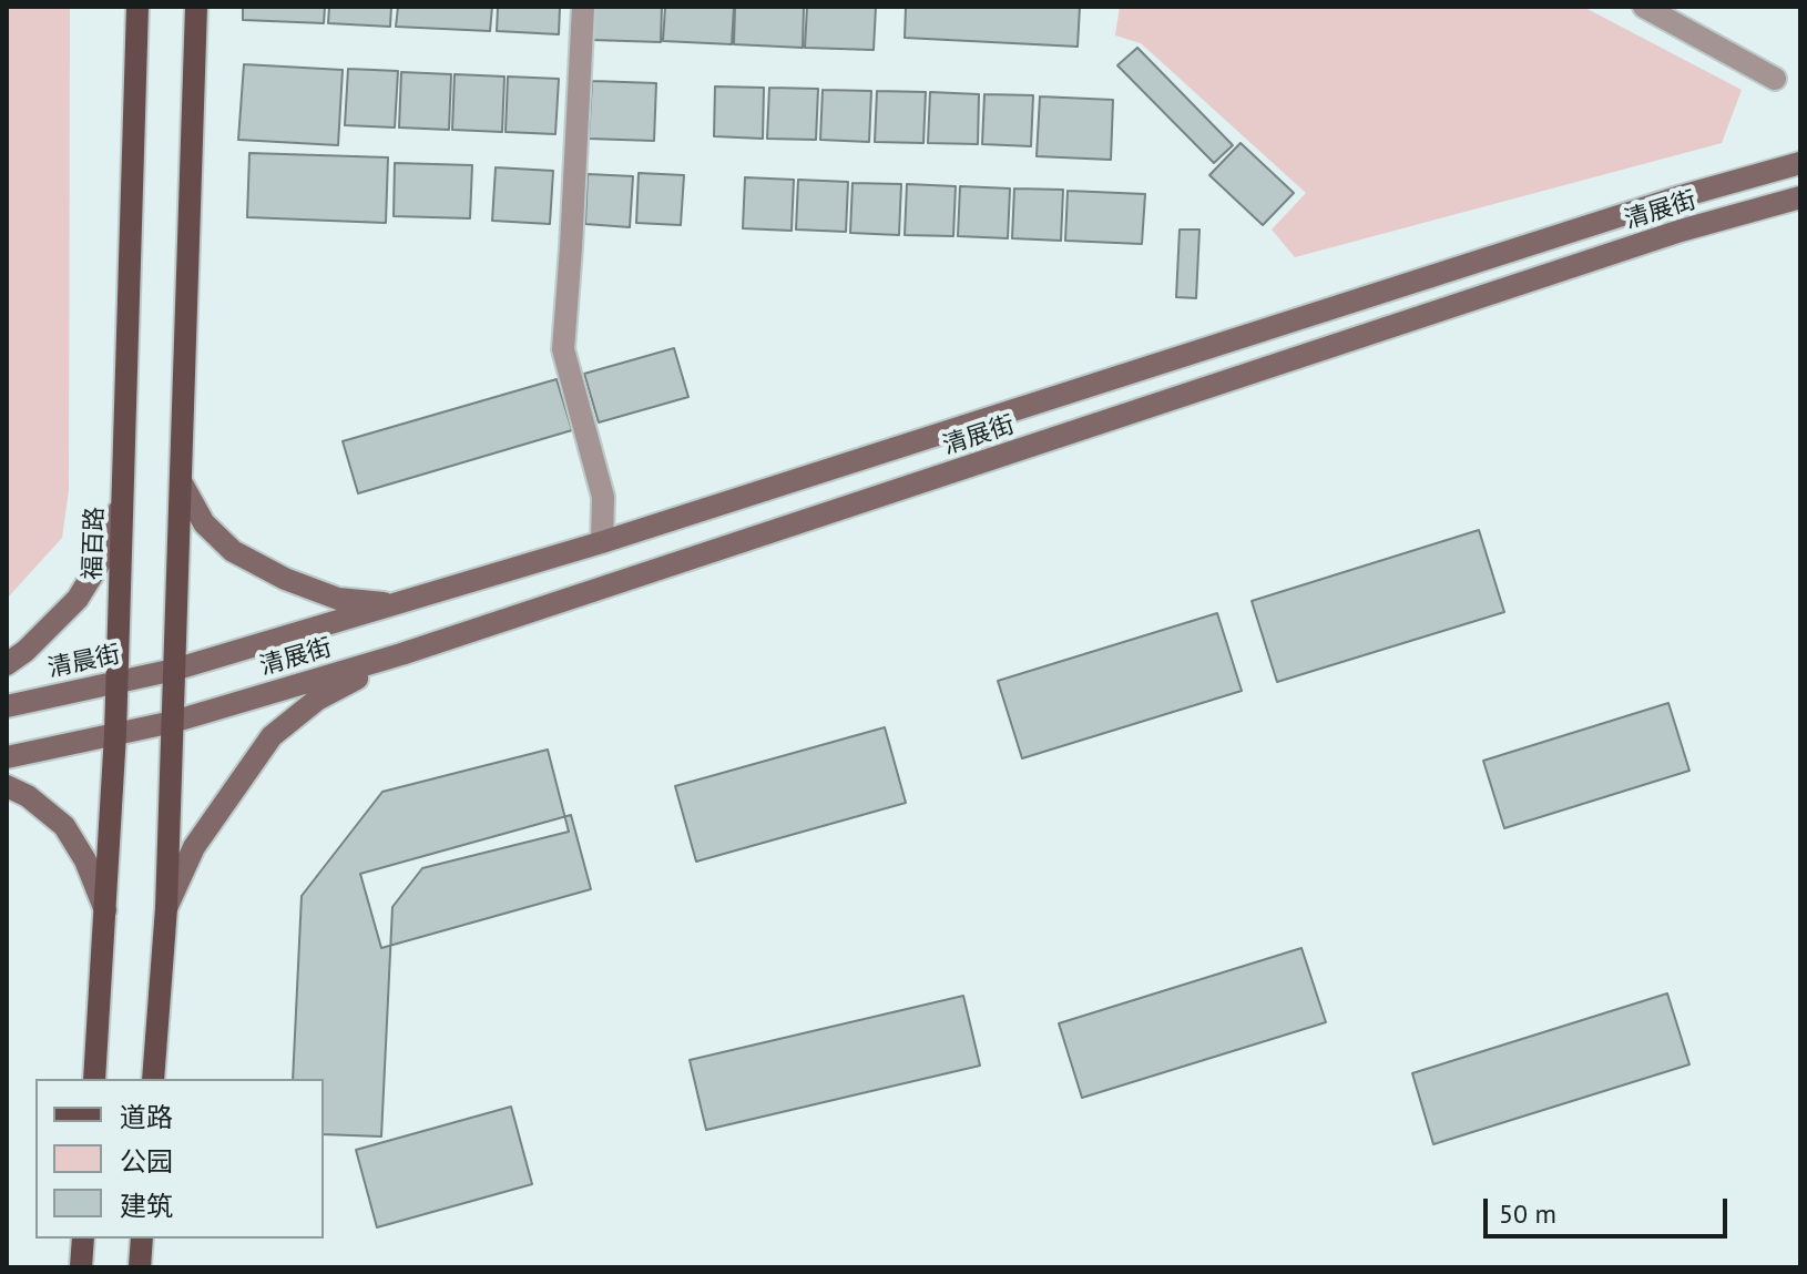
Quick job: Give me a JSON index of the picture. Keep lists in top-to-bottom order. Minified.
{"streets":{"main road":["福百路"],"street":["清展街","清晨街"]},"crossings":[["清展街","清晨街"],["福百路","清晨街"]],"legend":["道路","公园","建筑"],"scale_bar":"50 m"}
